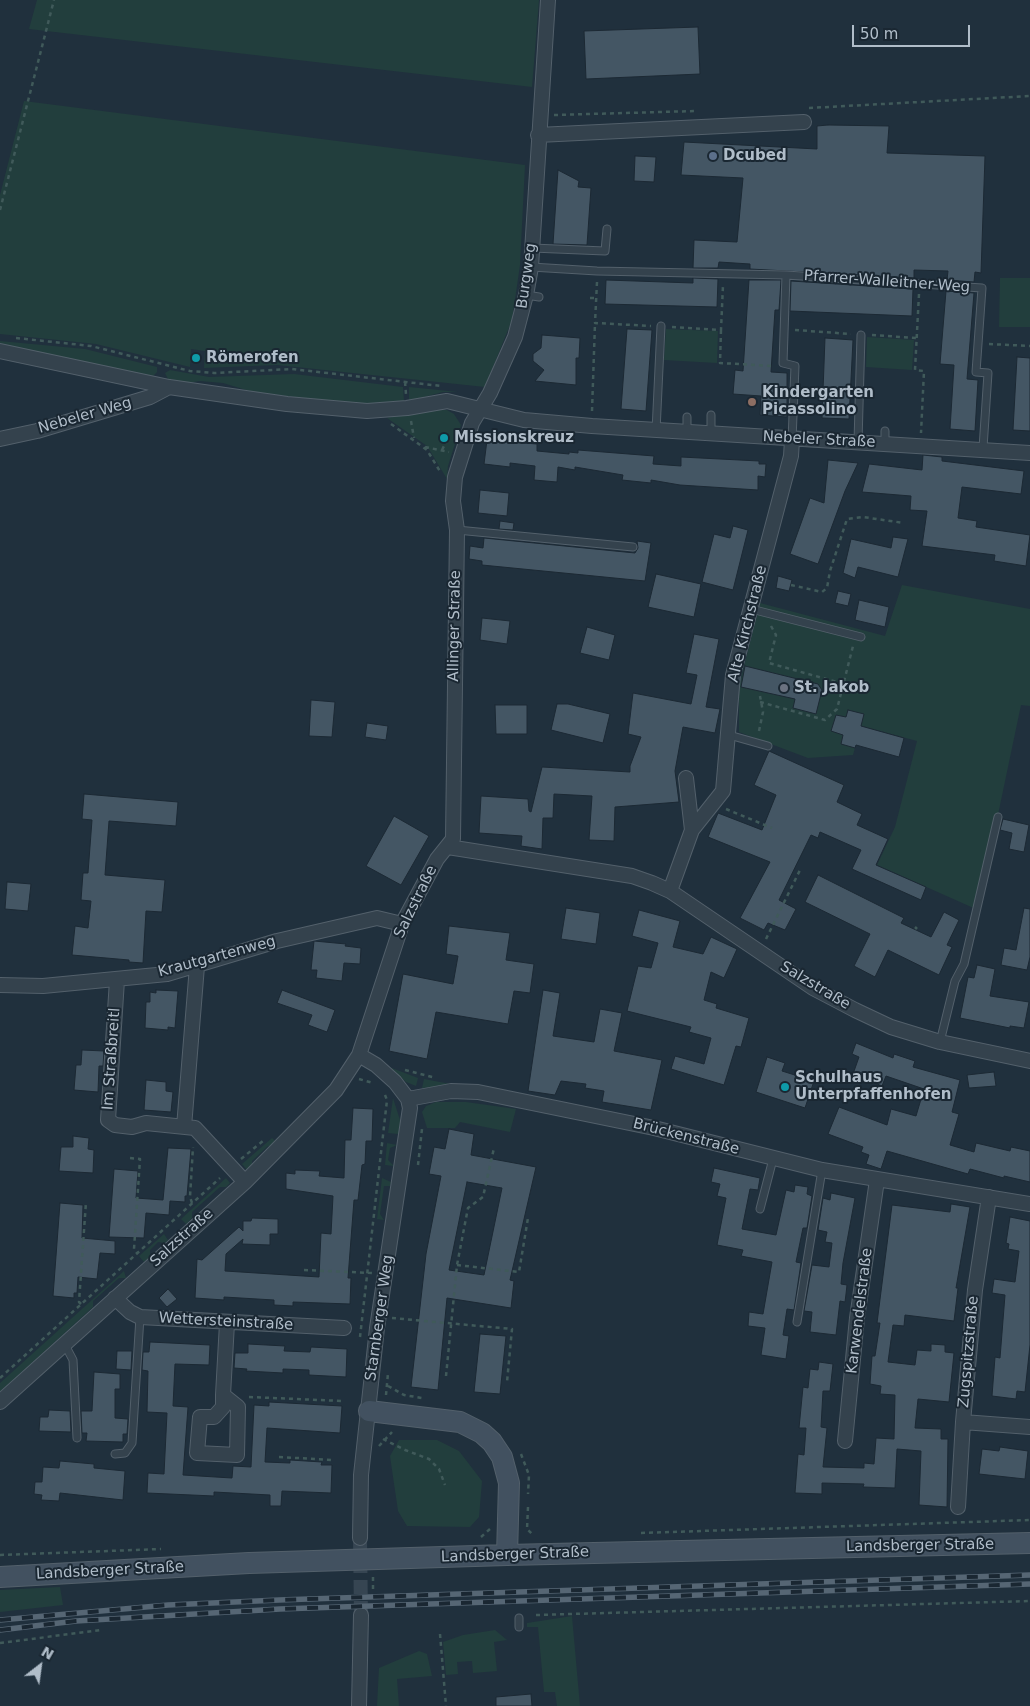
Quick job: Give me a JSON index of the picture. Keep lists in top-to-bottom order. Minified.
{"streets":{"main road":["Landsberger Straße"],"street":["Burgweg","Nebeler Weg","Nebeler Straße","Alte Kirchstraße","Allinger Straße","Salzstraße","Krautgartenweg","Im Straßbreitl","Brückenstraße","Karwendelstraße","Starnberger Weg","Wettersteinstraße","Zugspitzstraße"],"lane":["Pfarrer-Walleitner-Weg"]},"crossings":[["Burgweg","Pfarrer-Walleitner-Weg"],["Burgweg","Nebeler Straße"],["Burgweg","Allinger Straße"],["Pfarrer-Walleitner-Weg","Nebeler Straße"],["Nebeler Weg","Nebeler Straße"],["Nebeler Straße","Alte Kirchstraße"],["Nebeler Straße","Allinger Straße"],["Alte Kirchstraße","Salzstraße"],["Allinger Straße","Salzstraße"],["Salzstraße","Krautgartenweg"],["Salzstraße","Im Straßbreitl"],["Salzstraße","Wettersteinstraße"],["Krautgartenweg","Im Straßbreitl"],["Brückenstraße","Karwendelstraße"],["Brückenstraße","Starnberger Weg"],["Brückenstraße","Zugspitzstraße"]],"places":["Dcubed","Römerofen","Kindergarten Picassolino","Missionskreuz","St. Jakob","Schulhaus Unterpfaffenhofen"],"scale_bar":"50 m","north":"top right"}
